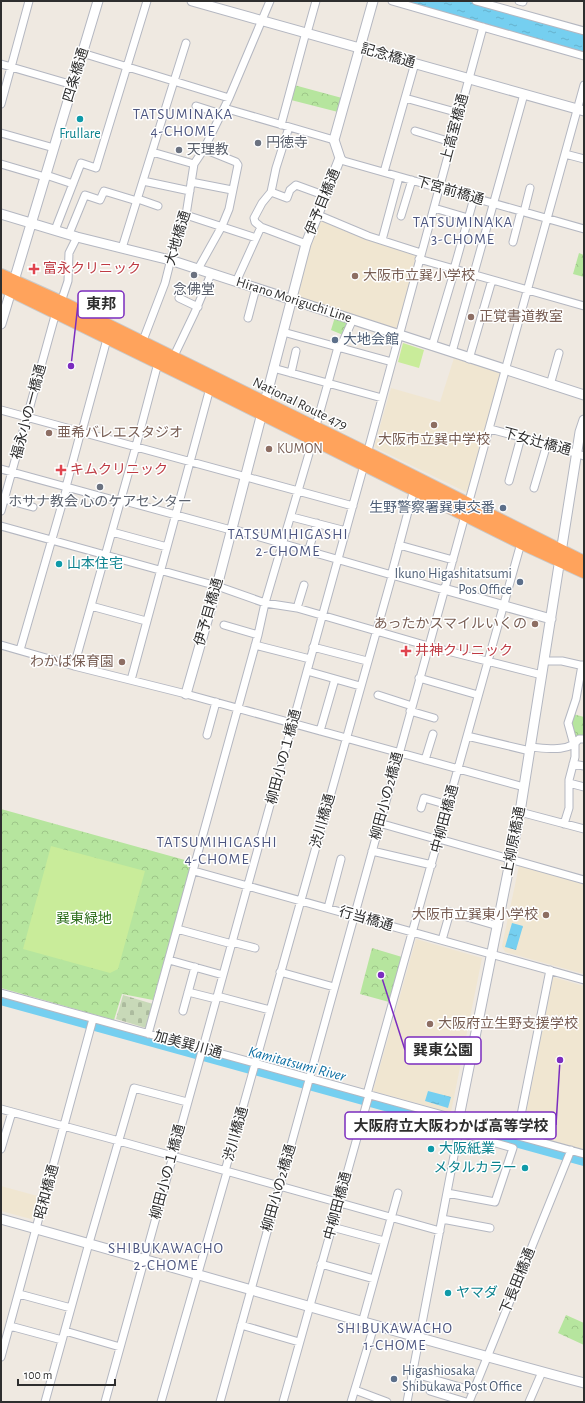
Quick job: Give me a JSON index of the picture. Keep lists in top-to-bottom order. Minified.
{"streets":{"highway":["National Route 479"],"street":["記念橋通","四条橋通","上高室橋通","下宮前橋通","伊予目橋通","大地橋通","Hirano Moriguchi Line","福永小の一橋通","下女辻橋通","柳田小の１橋通","柳田小の2橋通","中柳田橋通","渋川橋通","上柳原橋通","行当橋通","加美巽川通","昭和橋通","下長田橋通"]},"crossings":[["記念橋通","上高室橋通"],["記念橋通","大地橋通"],["記念橋通","柳田小の2橋通"],["上高室橋通","下宮前橋通"],["上高室橋通","Hirano Moriguchi Line"],["上高室橋通","柳田小の１橋通"],["下宮前橋通","伊予目橋通"],["下宮前橋通","柳田小の2橋通"],["伊予目橋通","Hirano Moriguchi Line"],["伊予目橋通","National Route 479"],["大地橋通","Hirano Moriguchi Line"],["大地橋通","National Route 479"],["Hirano Moriguchi Line","福永小の一橋通"],["Hirano Moriguchi Line","柳田小の2橋通"],["National Route 479","福永小の一橋通"],["National Route 479","柳田小の１橋通"],["National Route 479","柳田小の2橋通"],["National Route 479","中柳田橋通"],["National Route 479","渋川橋通"],["National Route 479","上柳原橋通"],["下女辻橋通","柳田小の2橋通"],["下女辻橋通","上柳原橋通"],["柳田小の１橋通","行当橋通"],["柳田小の１橋通","加美巽川通"],["柳田小の2橋通","行当橋通"],["柳田小の2橋通","加美巽川通"],["中柳田橋通","行当橋通"],["中柳田橋通","加美巽川通"],["渋川橋通","行当橋通"],["渋川橋通","加美巽川通"],["上柳原橋通","行当橋通"],["上柳原橋通","加美巽川通"],["加美巽川通","昭和橋通"],["加美巽川通","下長田橋通"]],"districts":["TATSUMINAKA 4-CHOME","TATSUMINAKA 3-CHOME","TATSUMIHIGASHI 2-CHOME","TATSUMIHIGASHI 4-CHOME","SHIBUKAWACHO 2-CHOME","SHIBUKAWACHO 1-CHOME"],"water":["Kamitatsumi River"],"parks":["巽東緑地"],"places":{"other":["Frullare","円徳寺","天理教","念佛堂","大阪市立巽小学校","正覚書道教室","大地会館","東邦","大阪市立巽中学校","亜希バレエスタジオ","KUMON","ホサナ教会 心のケアセンター","生野警察署巽東交番","山本住宅","Ikuno Higashitatsumi Pos Office","あったかスマイルいくの","わかば保育園","大阪市立巽東小学校","巽東公園","大阪府立生野支援学校","大阪府立大阪わかば高等学校","大阪紙業","メタルカラー","ヤマダ","Higashiosaka Shibukawa Post Office"],"health":["富永クリニック","キムクリニック","井神クリニック"]},"scale_bar":"100 m"}
